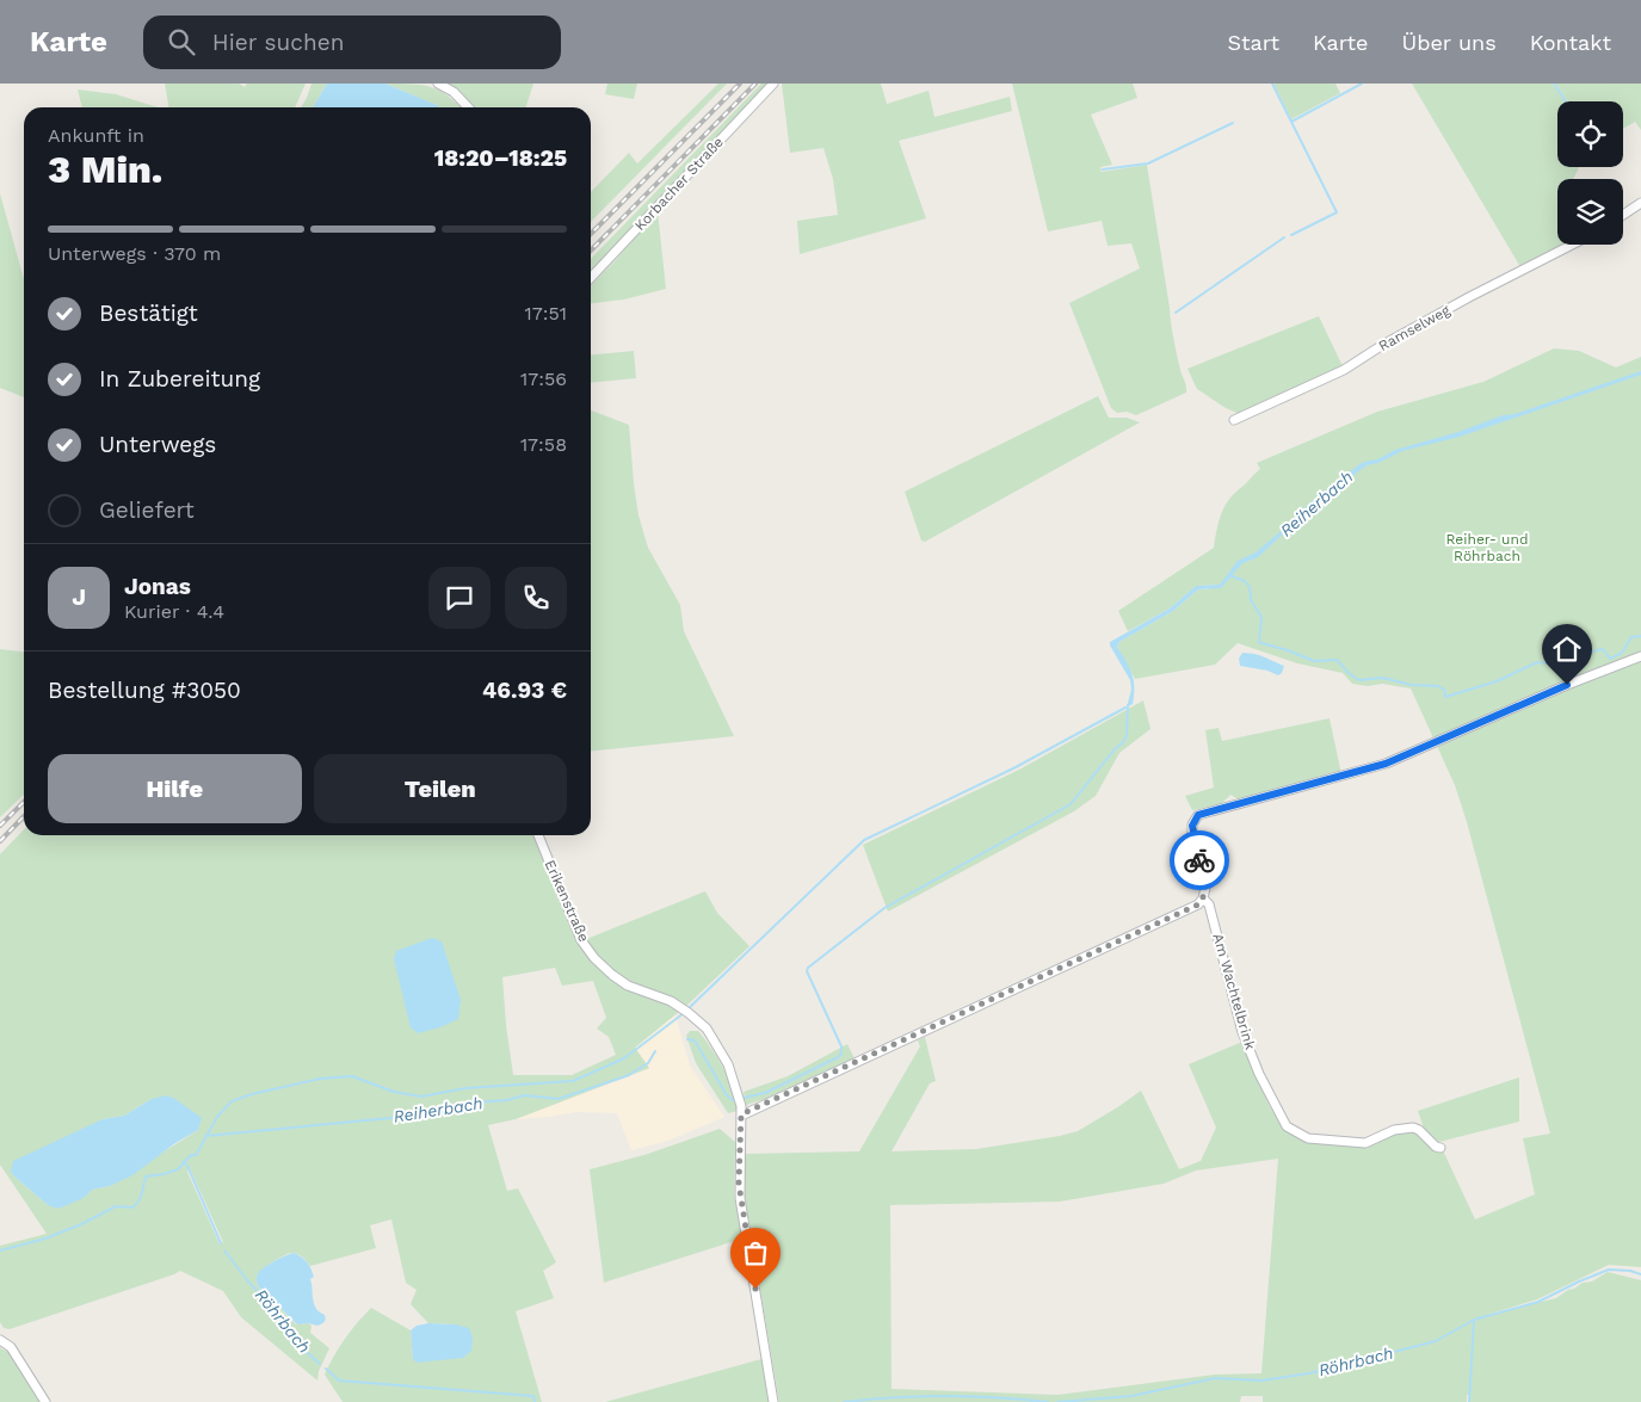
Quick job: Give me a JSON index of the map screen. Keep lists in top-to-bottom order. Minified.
{"streets":{"street":["Korbacher Straße","Ramselweg","Erikenstraße","Am Wachtelbrink"]},"water":["Reiherbach","Röhrbach"],"parks":["Reiher- und Röhrbach"],"page":{"header":"Karte","search":"Hier suchen","nav":["Start","Karte","Über uns","Kontakt"],"heading":["3 Min.","Ankunft in","18:20–18:25"],"panel":["Jonas","Kurier · 4.4","Bestellung #3050","46.93 €"],"bar":"Unterwegs · 370 m","list":[["Bestätigt","17:51"],["In Zubereitung","17:56"],["Unterwegs","17:58"],"Geliefert"],"round":"J","buttons":["Hilfe","Teilen"]}}
